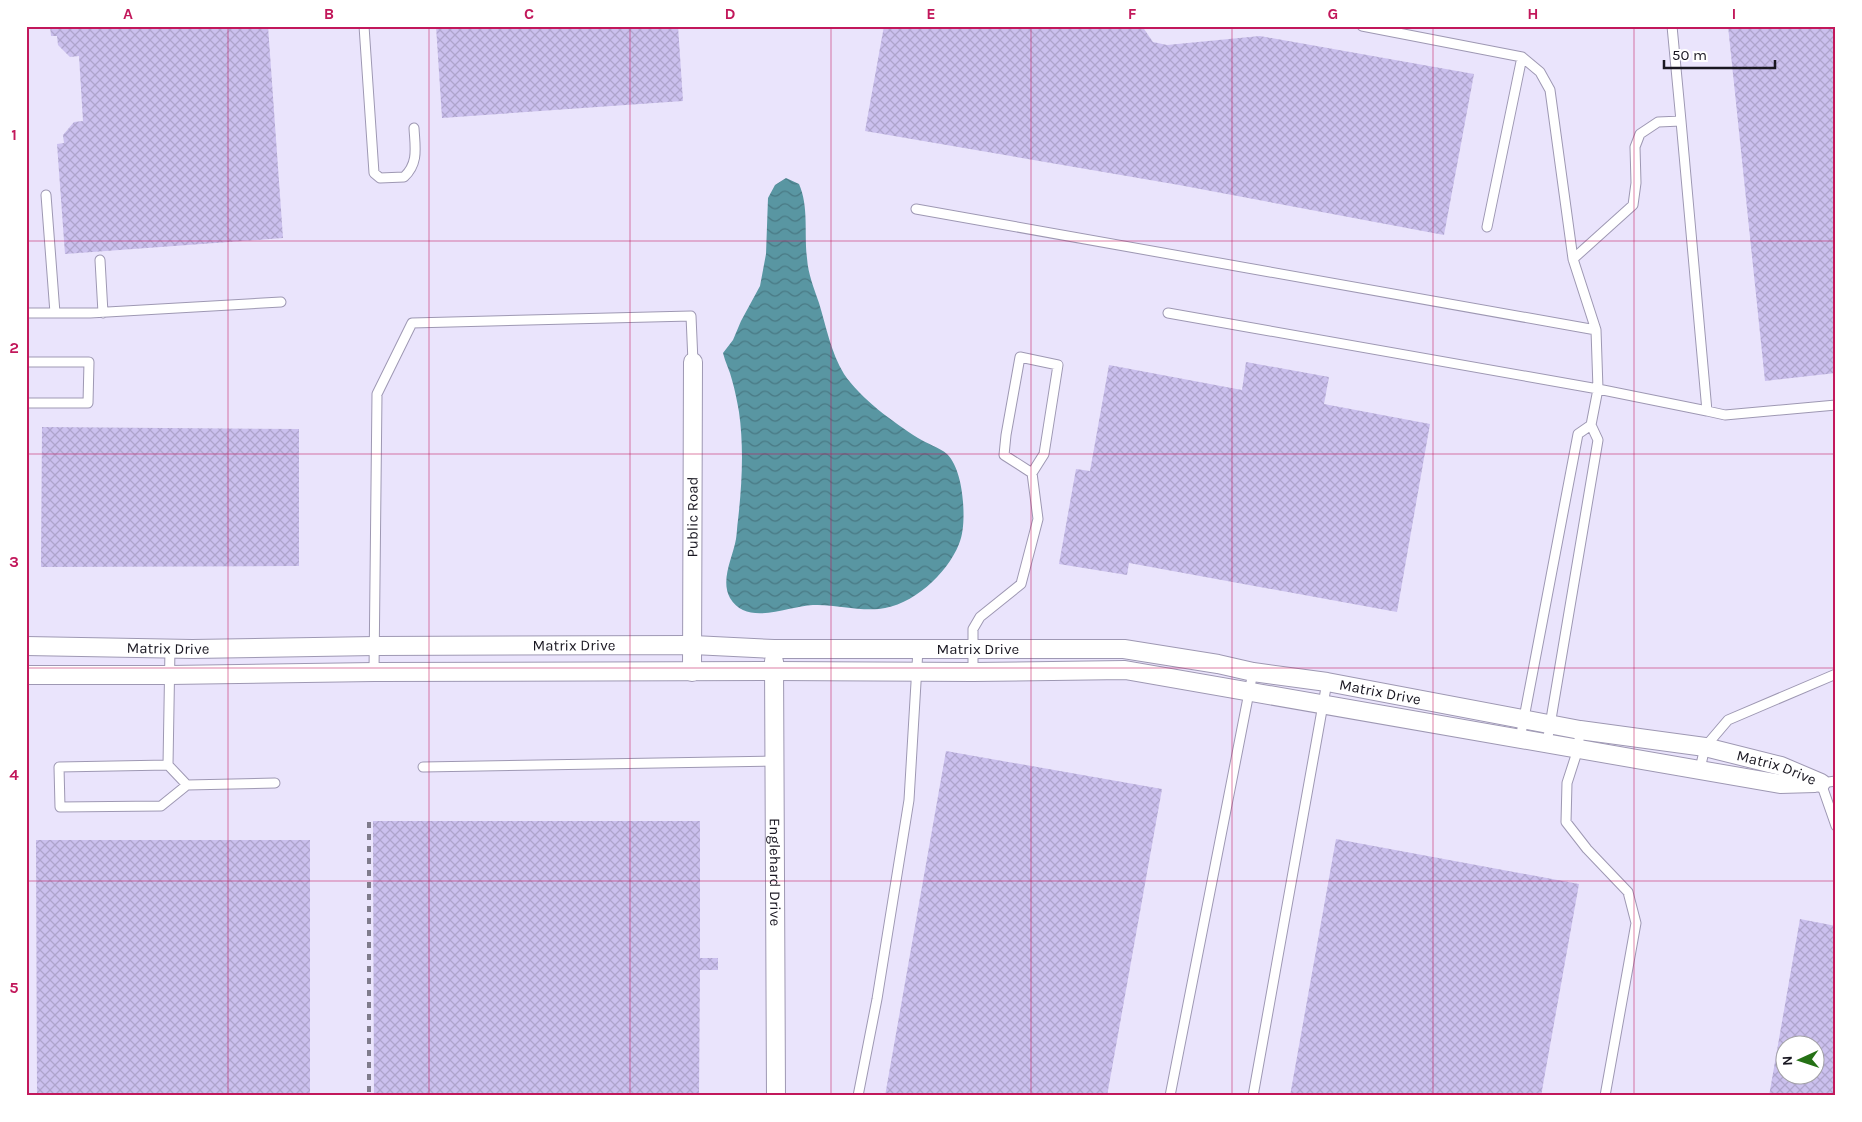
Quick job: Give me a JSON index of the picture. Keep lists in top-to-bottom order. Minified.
{"streets":{"street":["Public Road","Matrix Drive","Englehard Drive"]},"crossings":[["Public Road","Matrix Drive"],["Matrix Drive","Englehard Drive"]],"scale_bar":"50 m","north":"left","grid":{"columns":["A","B","C","D","E","F","G","H","I"],"rows":["1","2","3","4","5"]}}
